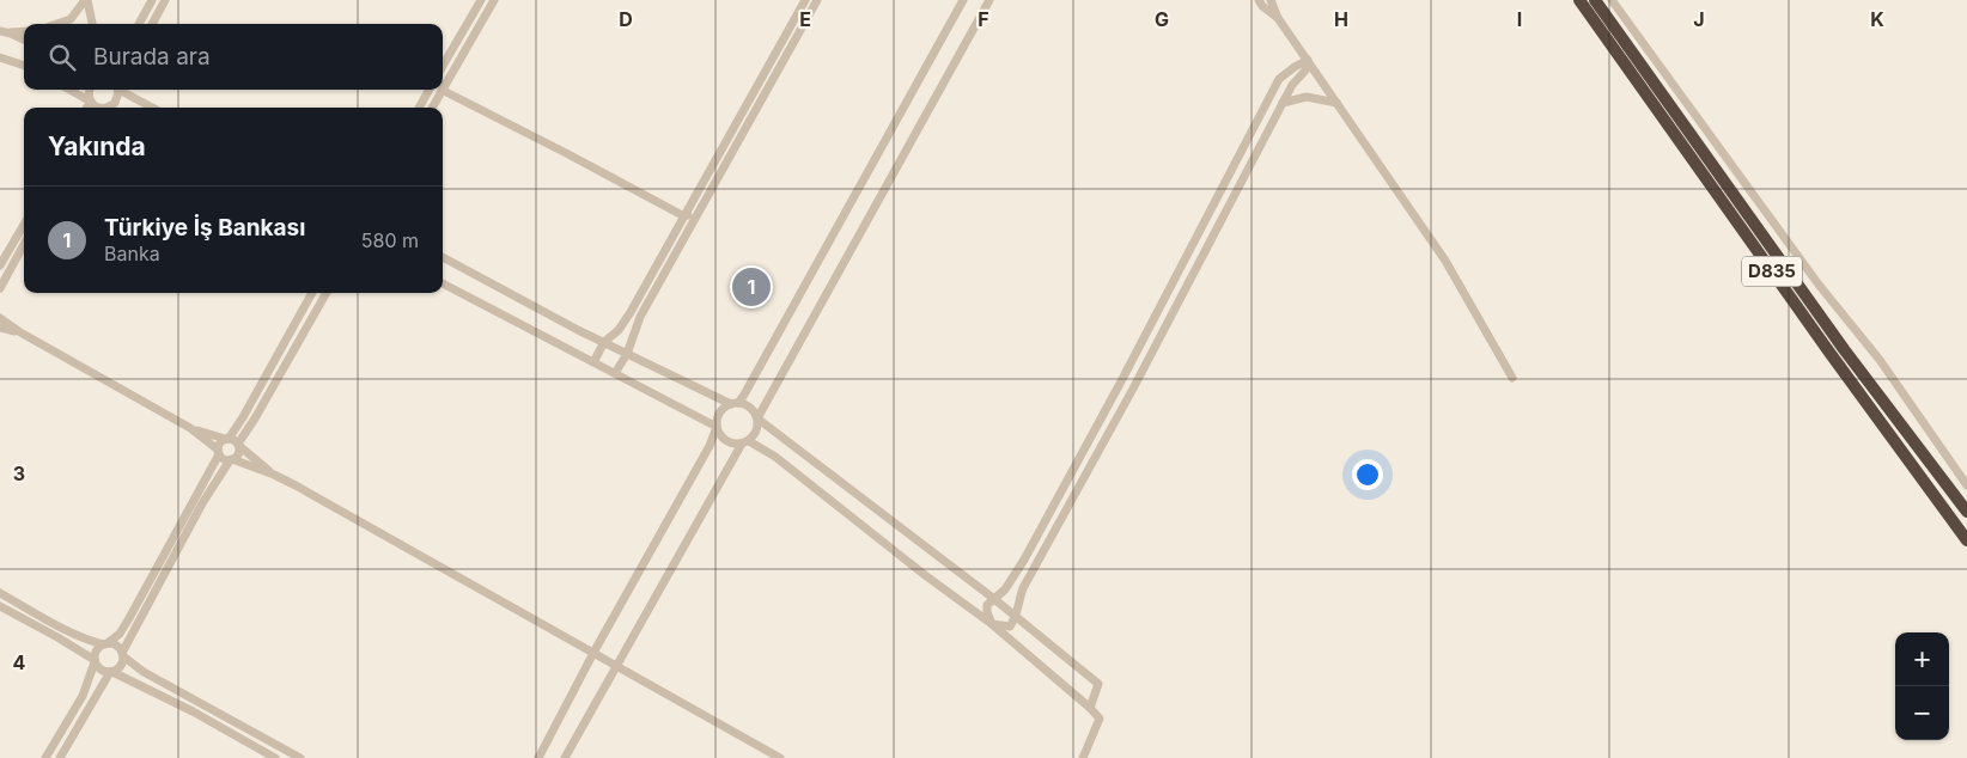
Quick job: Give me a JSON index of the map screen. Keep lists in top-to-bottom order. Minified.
{"streets":{"highway":["D835"]},"page":{"search":"Burada ara","heading":"Yakında","list":[{"mark":"1","name":"Türkiye İş Bankası","note":"Banka","value":"580 m"}],"pins":"1","map_buttons":["+","−"]},"grid":{"columns":["D","E","F","G","H","I","J","K"],"rows":["3","4"]}}
